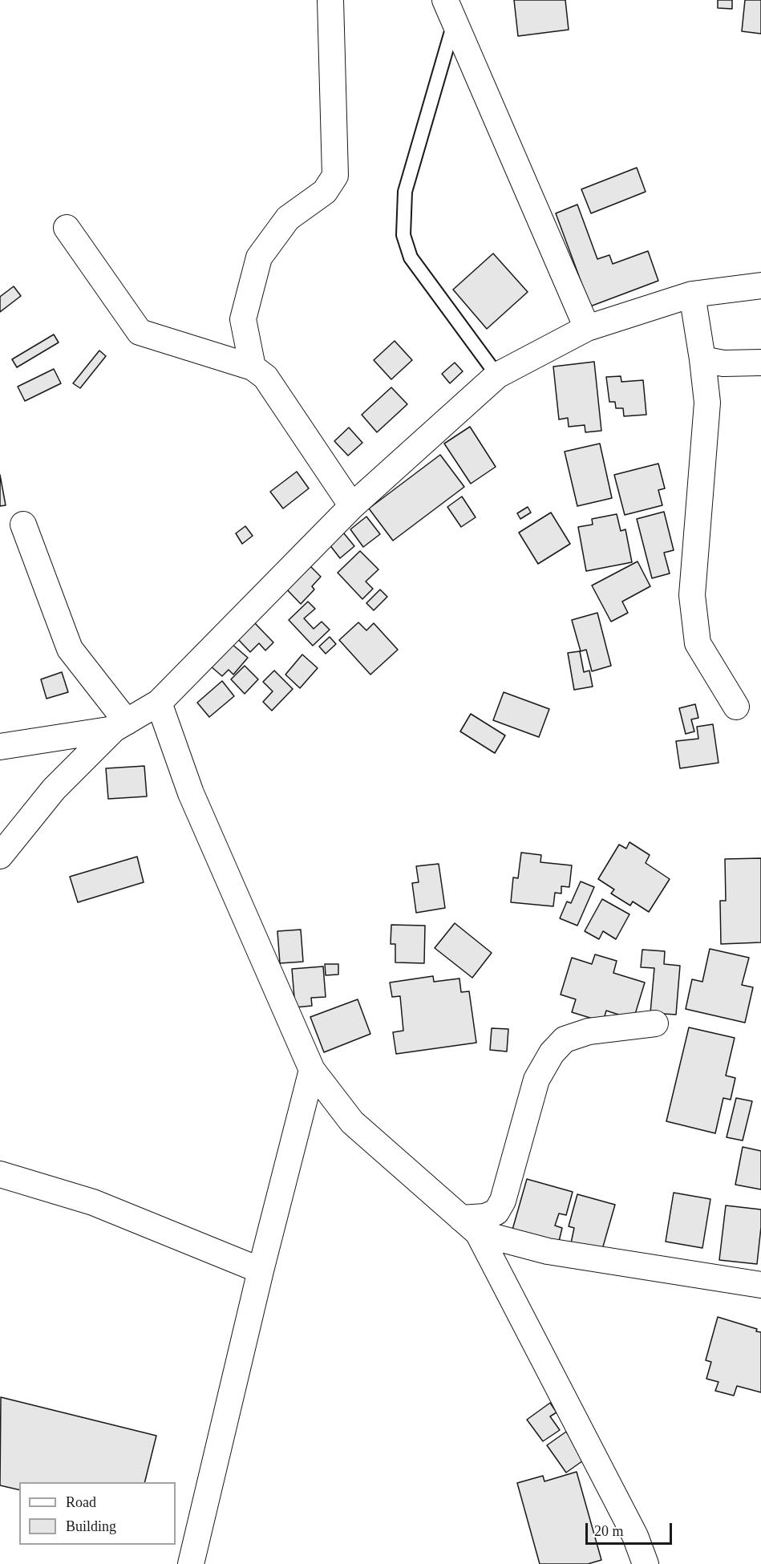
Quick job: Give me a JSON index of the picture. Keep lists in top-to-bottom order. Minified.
{"legend":["Road","Building"],"scale_bar":"20 m"}
